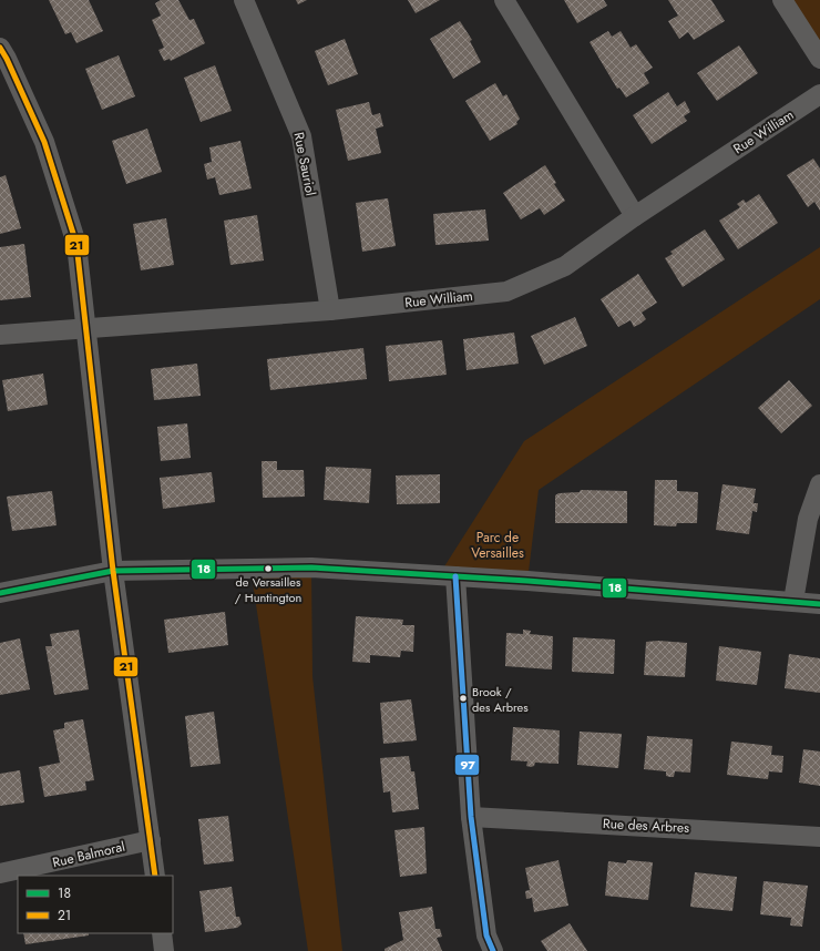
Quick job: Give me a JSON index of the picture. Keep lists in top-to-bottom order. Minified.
{"streets":{"street":["Rue William","Rue Sauriol","Rue des Arbres","Rue Balmoral"]},"crossings":[["Rue William","Rue Sauriol"]],"parks":["Parc de Versailles"],"places":["de Versailles / Huntington","Brook / des Arbres"],"lines":["transit line 21","transit line 18","transit line 97"],"legend":["18","21"]}
